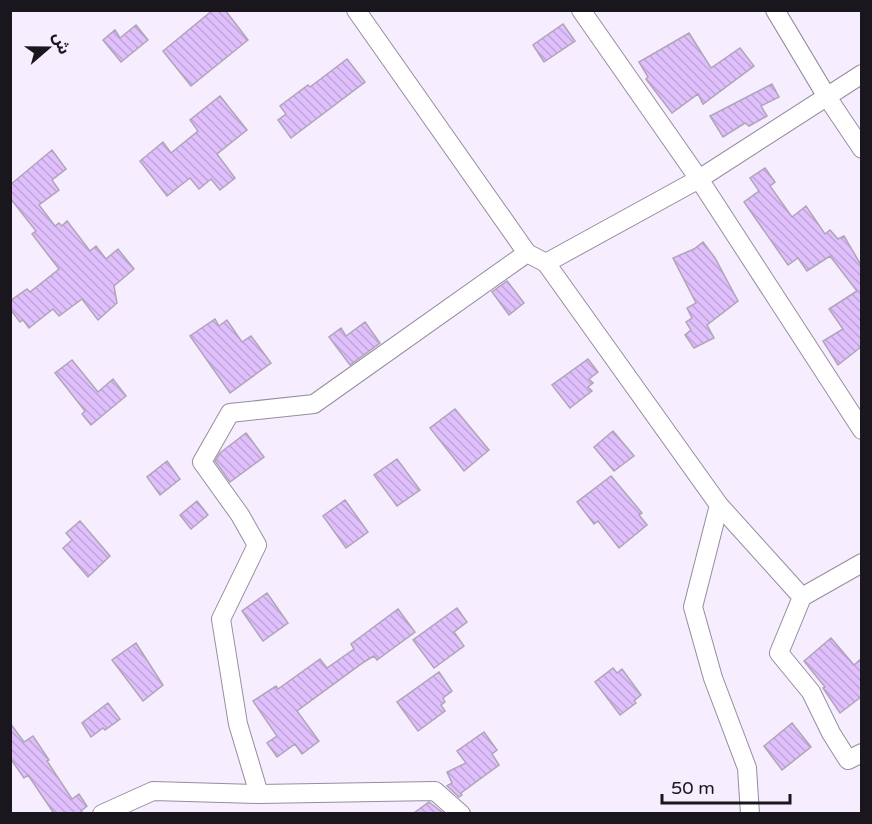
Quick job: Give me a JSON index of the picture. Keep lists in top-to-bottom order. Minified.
{"scale_bar":"50 m","north":"right"}
